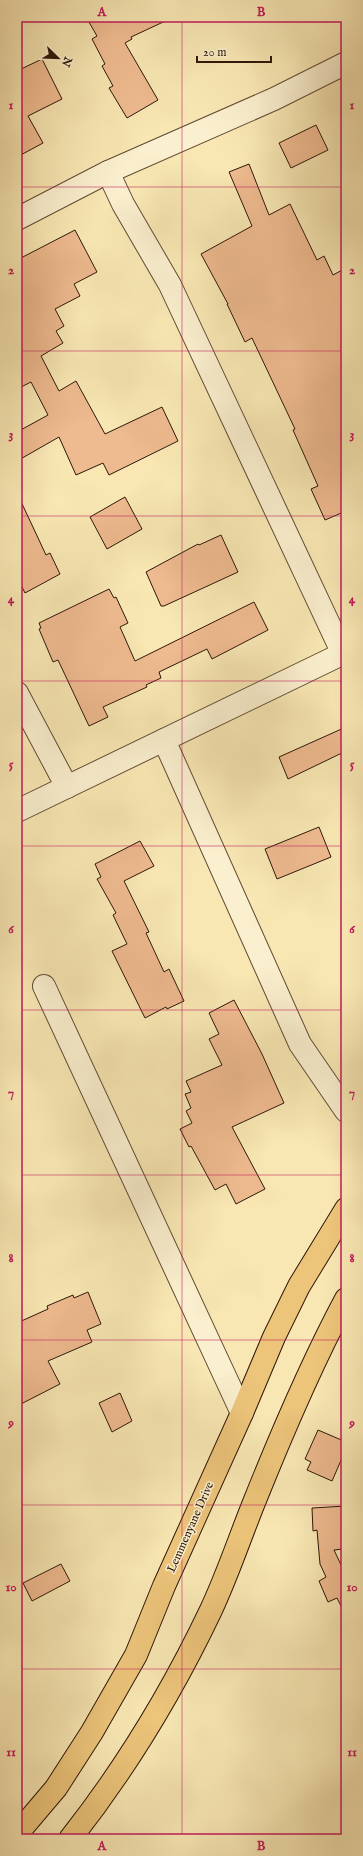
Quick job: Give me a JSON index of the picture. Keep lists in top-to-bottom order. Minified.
{"streets":{"main road":["Lemmenyane Drive"]},"scale_bar":"20 m","north":"bottom right","grid":{"columns":["A","B"],"rows":["1","2","3","4","5","6","7","8","9","10","11"]}}
